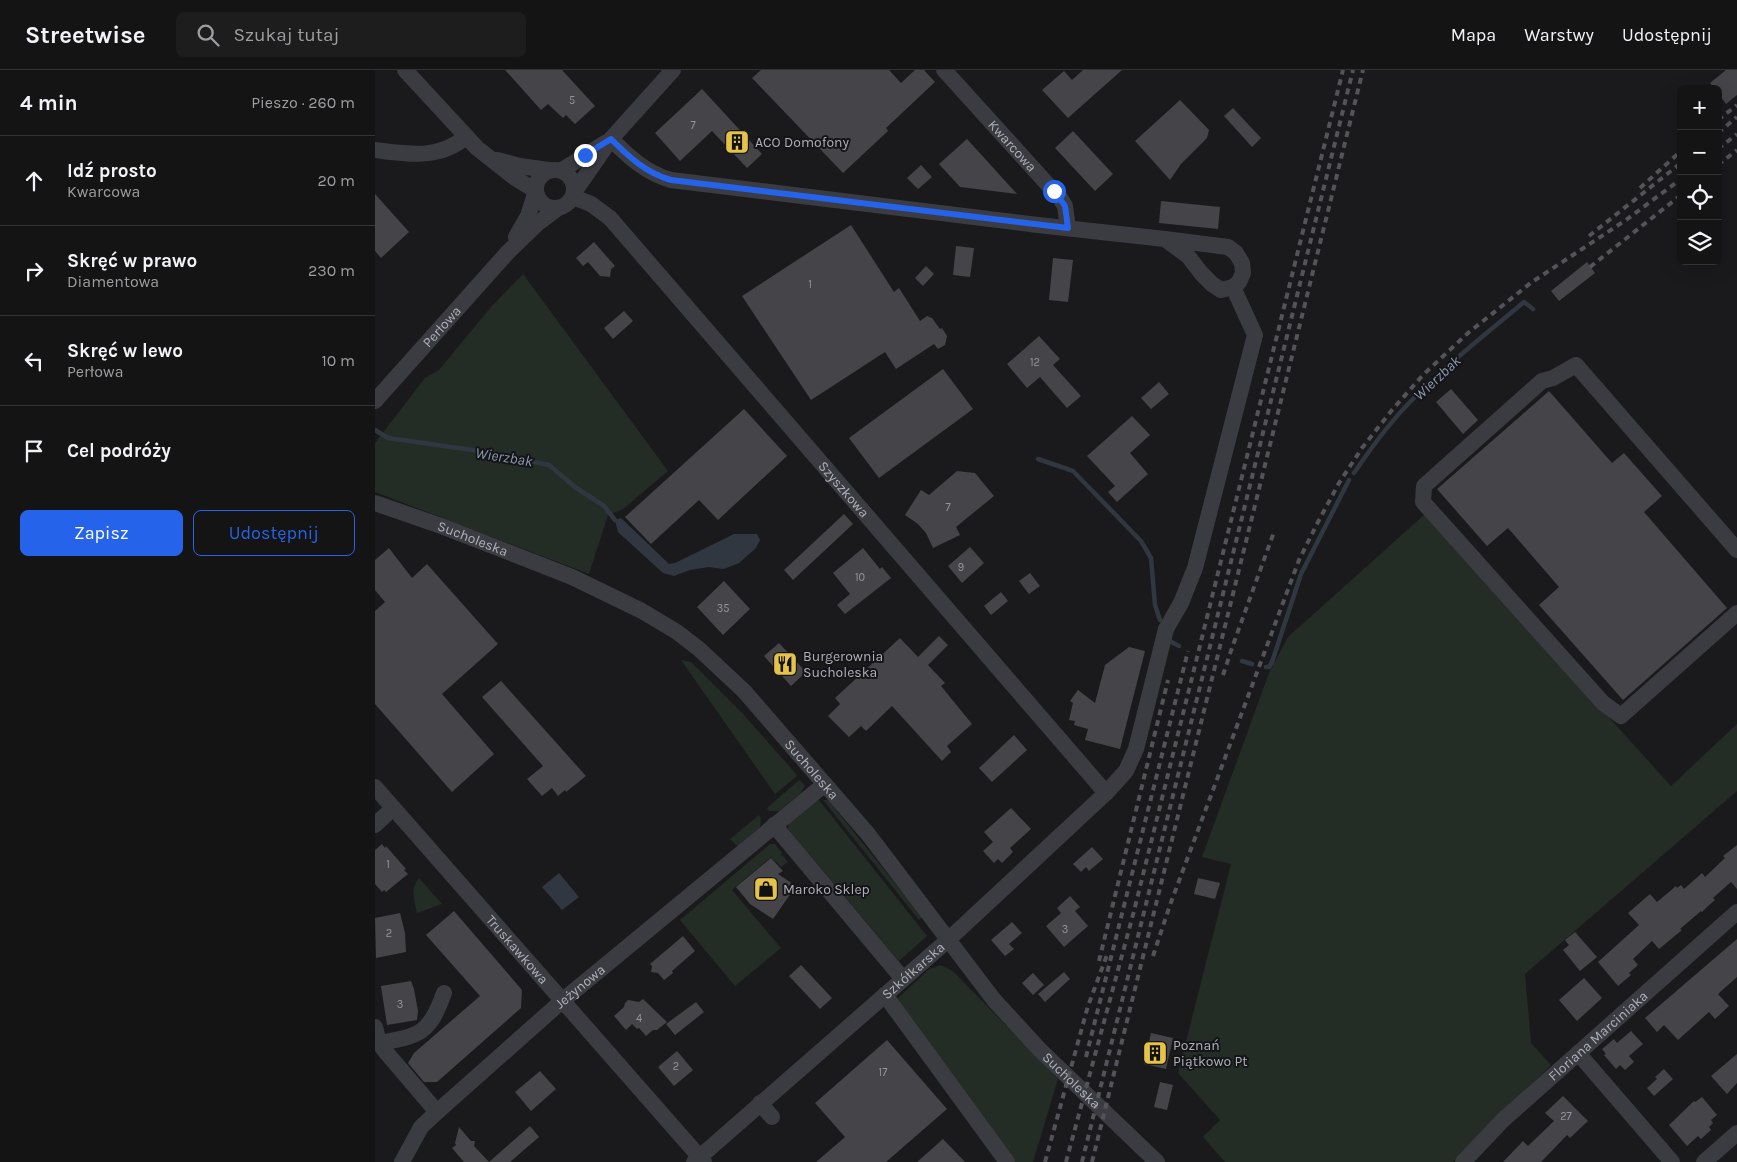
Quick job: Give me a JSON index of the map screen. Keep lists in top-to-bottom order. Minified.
{"streets":{"street":["Kwarcowa","Perłowa","Szyszkowa","Sucholeska","Truskawkowa","Szkółkarska","Jeżynowa","Floriana Marciniaka"]},"crossings":[["Perłowa","Szyszkowa"],["Szyszkowa","Szkółkarska"],["Sucholeska","Szkółkarska"],["Sucholeska","Jeżynowa"],["Truskawkowa","Szkółkarska"],["Truskawkowa","Jeżynowa"]],"water":["Wierzbak"],"places":{"building":["ACO Domofony","Poznań Piątkowo Pt"],"restaurant":["Burgerownia Sucholeska"],"shop":["Maroko Sklep"]},"house_numbers":["5","7","1","12","7","9","10","35","1","3","2","3","4","2","17","27"],"page":{"header":"Streetwise","search":"Szukaj tutaj","nav":["Mapa","Warstwy","Udostępnij"],"heading":["4 min","Pieszo · 260 m"],"map_buttons":["+","−"],"list":[["Idź prosto","Kwarcowa","20 m"],["Skręć w prawo","Diamentowa","230 m"],["Skręć w lewo","Perłowa","10 m"],"Cel podróży"],"buttons":["Zapisz","Udostępnij"]}}
